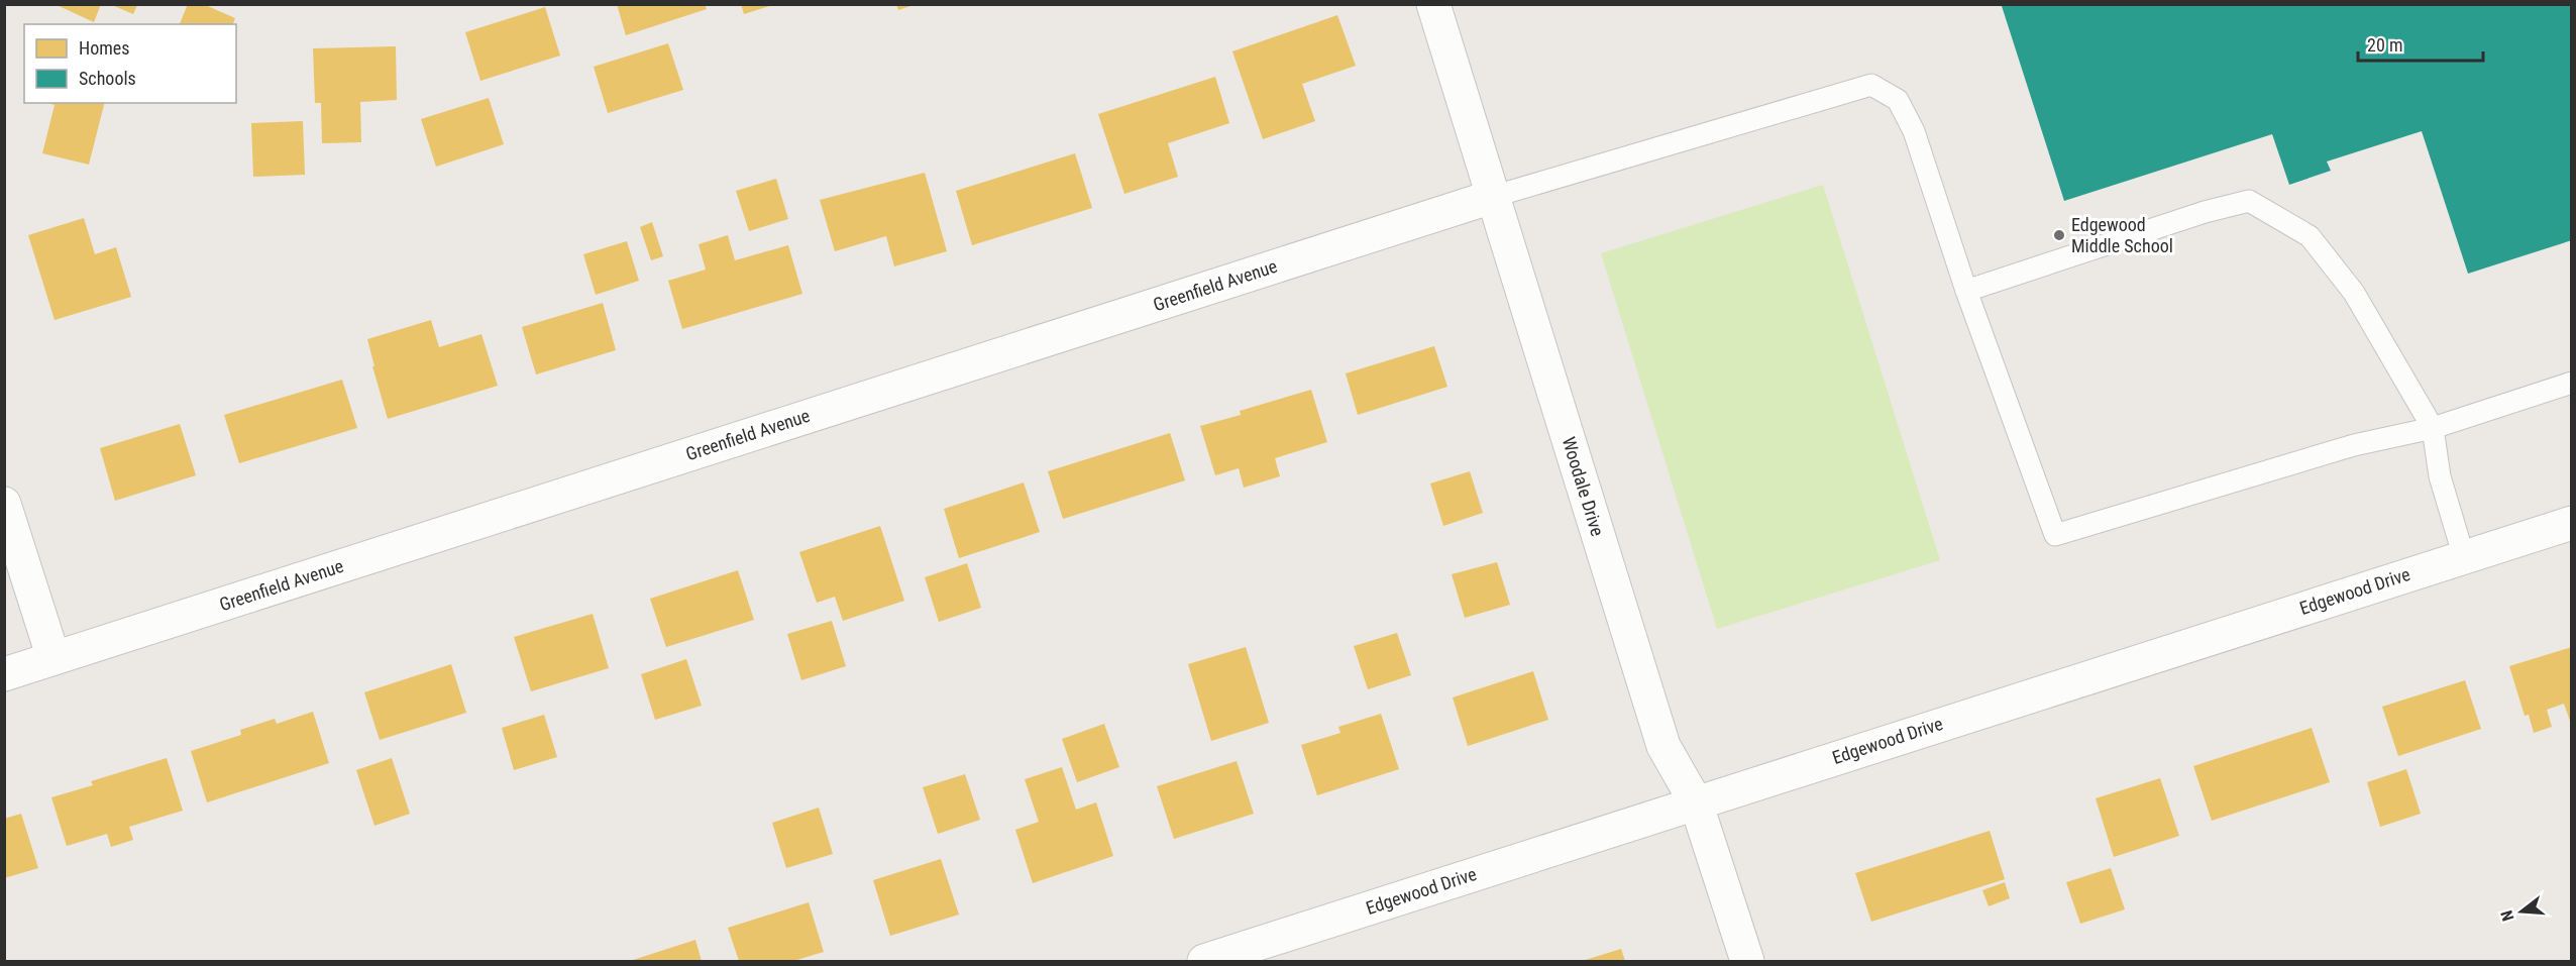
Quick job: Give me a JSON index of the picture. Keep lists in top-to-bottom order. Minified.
{"streets":{"street":["Greenfield Avenue","Woodale Drive","Edgewood Drive"]},"crossings":[["Greenfield Avenue","Woodale Drive"],["Woodale Drive","Edgewood Drive"]],"places":["Edgewood Middle School"],"legend":["Homes","Schools"],"scale_bar":"20 m","north":"left"}
